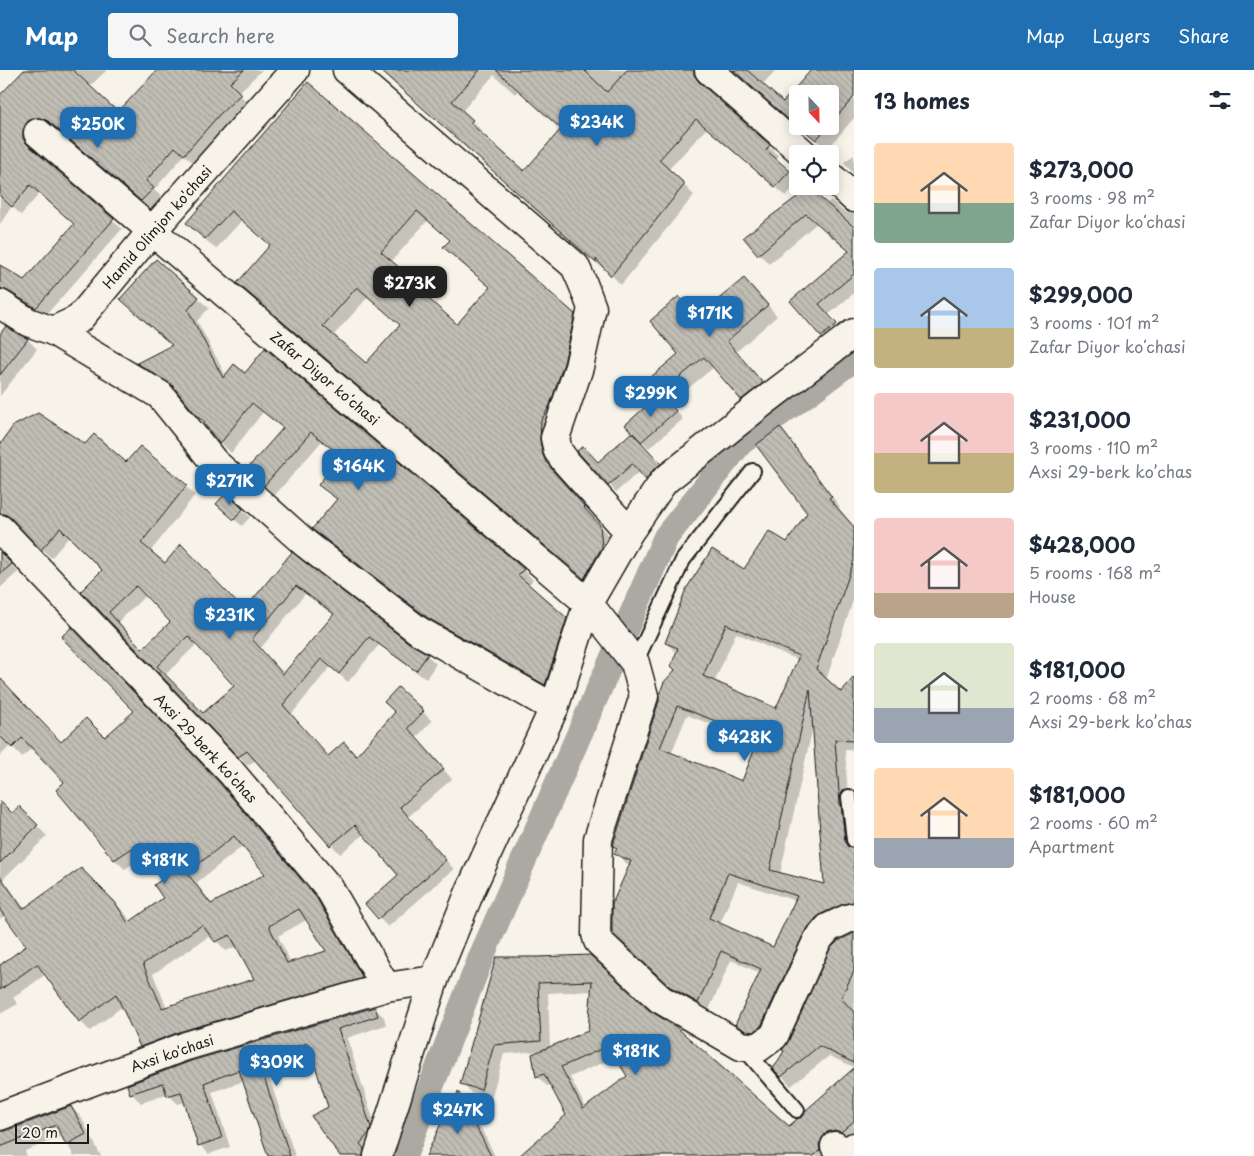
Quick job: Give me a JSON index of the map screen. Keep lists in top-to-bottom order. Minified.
{"streets":{"street":["Hamid Olimjon ko'chasi","Zafar Diyor koʻchasi","Аxsi 29-berk koʼchas","Axsi ko'chasi"]},"crossings":[["Hamid Olimjon ko'chasi","Zafar Diyor koʻchasi"],["Аxsi 29-berk koʼchas","Axsi ko'chasi"]],"scale_bar":"20 m","north":"bottom","page":{"header":"Map","search":"Search here","nav":["Map","Layers","Share"],"heading":"13 homes","price":["$234K","$250K","$273K","$171K","$299K","$164K","$271K","$231K","$428K","$181K","$181K","$309K","$247K"],"list":[{"name":"$273,000","note":"3 rooms · 98 m² · Zafar Diyor koʻchasi"},{"name":"$299,000","note":"3 rooms · 101 m² · Zafar Diyor koʻchasi"},{"name":"$231,000","note":"3 rooms · 110 m² · Аxsi 29-berk koʼchas"},{"name":"$428,000","note":"5 rooms · 168 m² · House"},{"name":"$181,000","note":"2 rooms · 68 m² · Аxsi 29-berk koʼchas"},{"name":"$181,000","note":"2 rooms · 60 m² · Apartment"}],"scale":"20 m"}}
